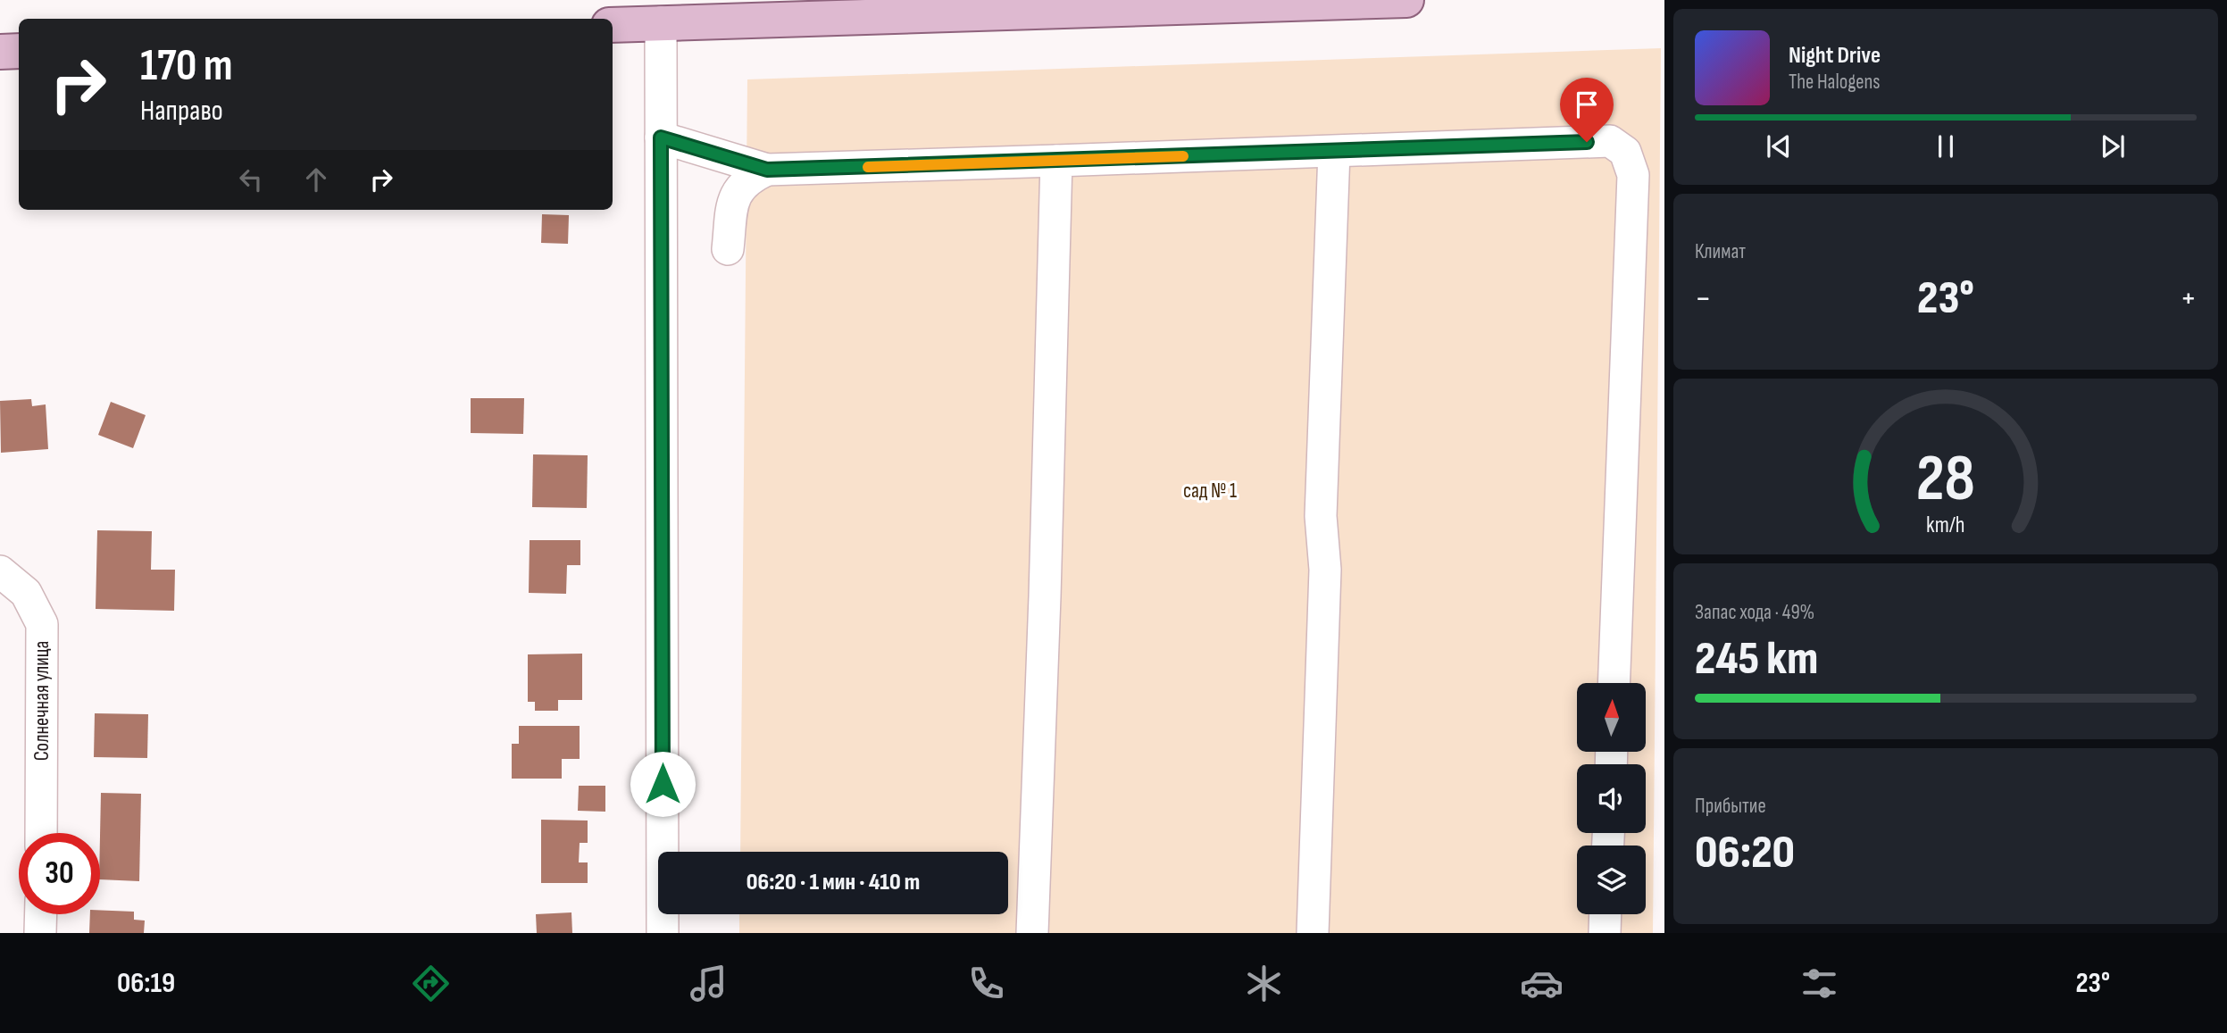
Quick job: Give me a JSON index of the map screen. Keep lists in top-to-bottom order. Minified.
{"streets":{"street":["Солнечная улица"]},"parks":["сад № 1"],"north":"top","page":{"turn":["170 m","Направо"],"song":["Night Drive","The Halogens"],"tile":["Климат",["Запас хода · 49%","245 km"],["Прибытие","06:20"]],"heat":["−","23°","+"],"limit":"30","trip":"06:20 · 1 мин · 410 m","tabs":["06:19","23°"],"gauge":["28","km/h"]}}
